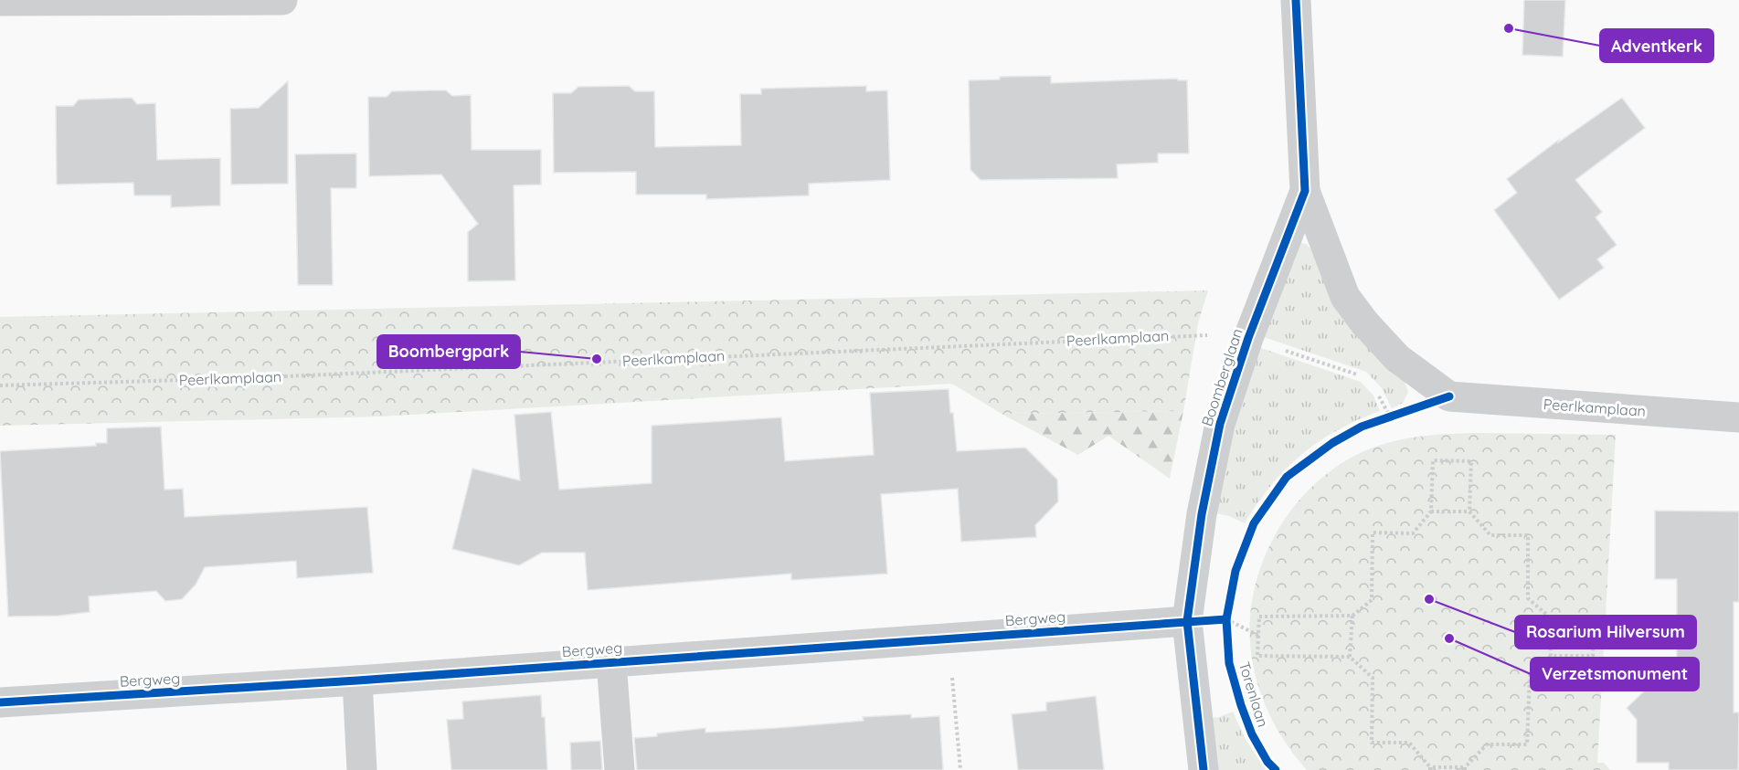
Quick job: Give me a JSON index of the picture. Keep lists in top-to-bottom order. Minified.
{"streets":{"street":["Peerlkamplaan","Boomberglaan","Bergweg"],"cycle path":["Torenlaan"]},"crossings":[["Peerlkamplaan","Boomberglaan"],["Boomberglaan","Bergweg"]],"places":["Adventkerk","Boombergpark","Rosarium Hilversum","Verzetsmonument"]}
